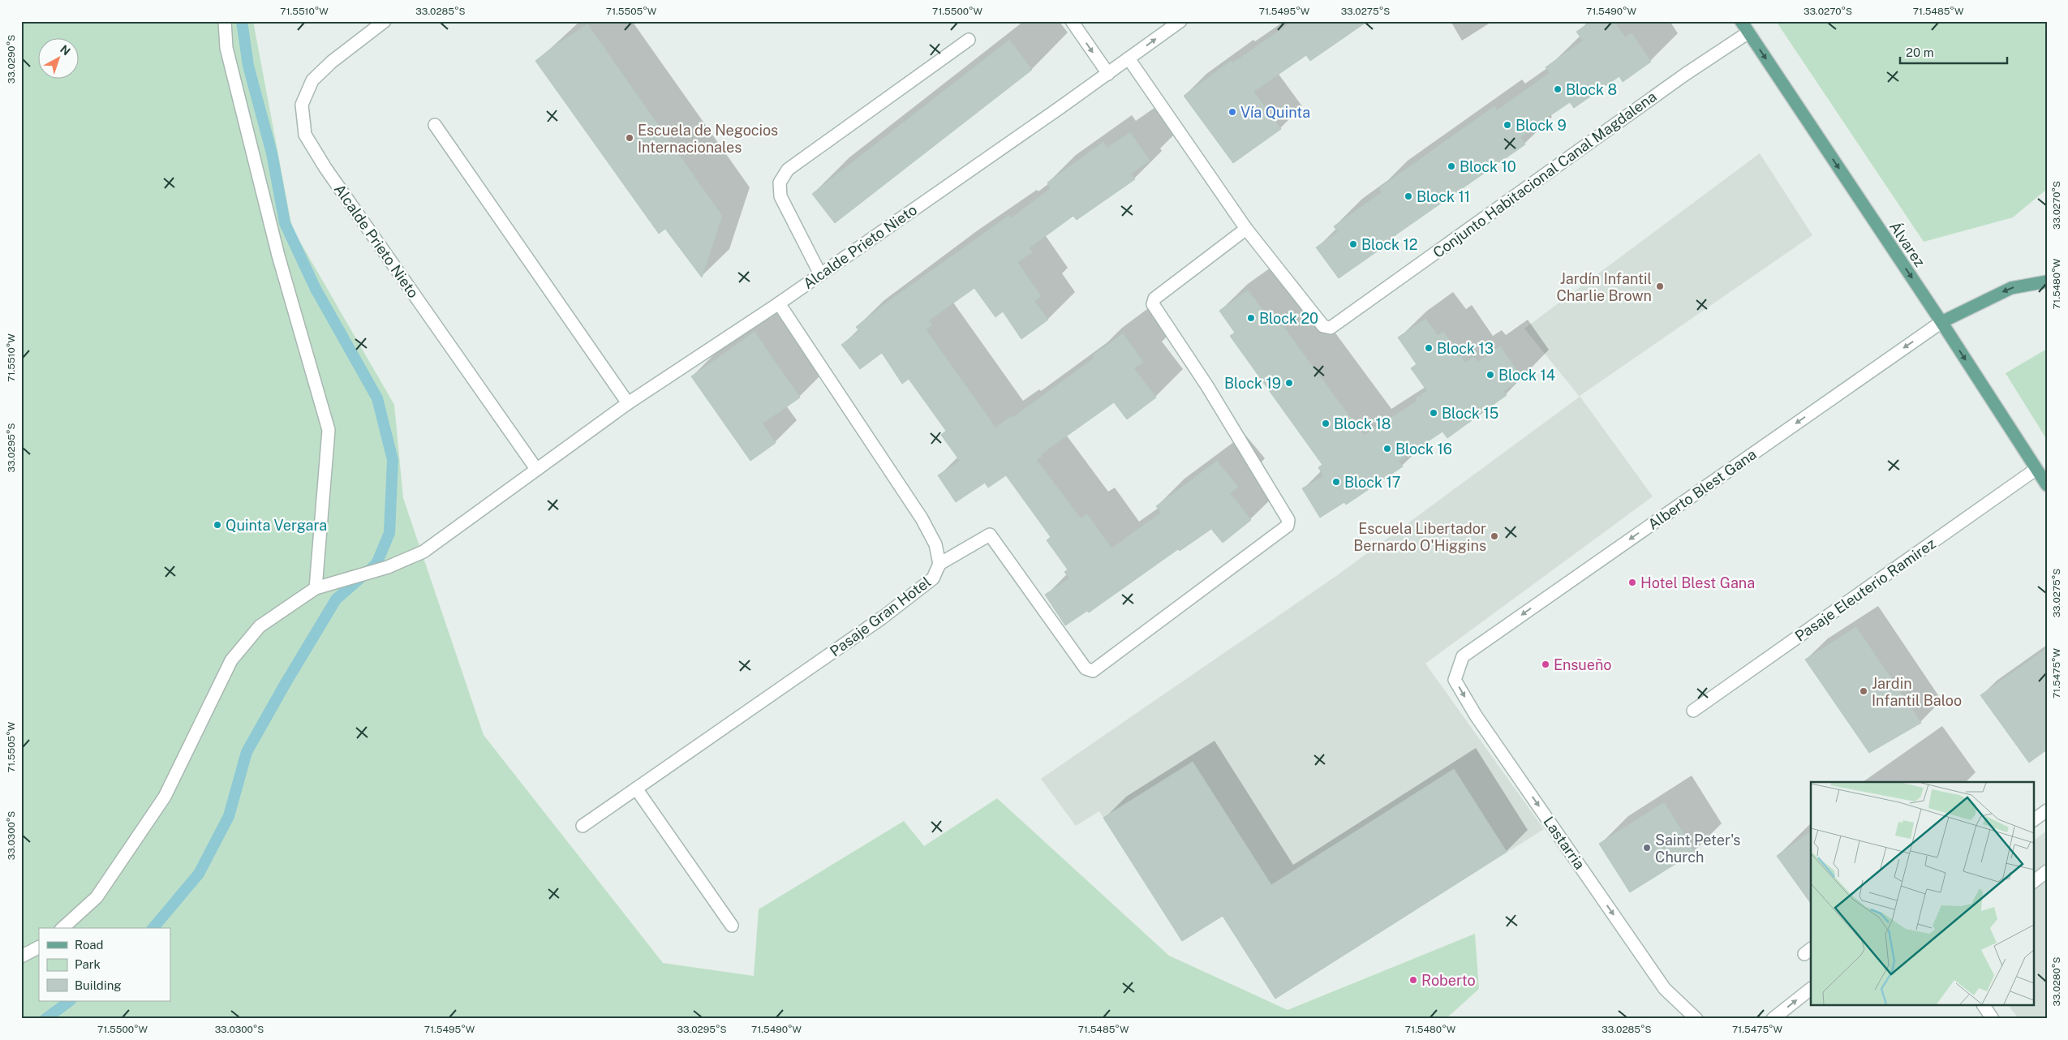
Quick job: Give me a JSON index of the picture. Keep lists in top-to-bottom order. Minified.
{"streets":{"main road":["Álvarez"],"street":["Conjunto Habitacional Canal Magdalena","Alcalde Prieto Nieto","Alberto Blest Gana","Pasaje Eleuterio Ramirez","Pasaje Gran Hotel","Lastarria"]},"crossings":[["Conjunto Habitacional Canal Magdalena","Alcalde Prieto Nieto"],["Conjunto Habitacional Canal Magdalena","Álvarez"],["Alcalde Prieto Nieto","Pasaje Gran Hotel"],["Álvarez","Alberto Blest Gana"],["Álvarez","Pasaje Eleuterio Ramirez"],["Alberto Blest Gana","Lastarria"]],"one_way":["Álvarez","Alberto Blest Gana","Lastarria"],"places":["Block 8","Vía Quinta","Block 9","Escuela de Negocios Internacionales","Block 10","Block 11","Block 12","Jardín Infantil Charlie Brown","Block 20","Block 13","Block 14","Block 19","Block 15","Block 18","Block 16","Block 17","Quinta Vergara","Escuela Libertador Bernardo O'Higgins","Hotel Blest Gana","Ensueño","Jardin Infantil Baloo","Saint Peter's Church","Roberto"],"legend":["Road","Park","Building"],"scale_bar":"20 m","north":"top right","coordinates":["71.5510°W","33.0285°S","71.5505°W","71.5500°W","71.5495°W","33.0275°S","71.5490°W","33.0270°S","71.5485°W","33.0290°S","71.5480°W","33.0295°S","71.5475°W","33.0300°S","33.0280°S"]}
